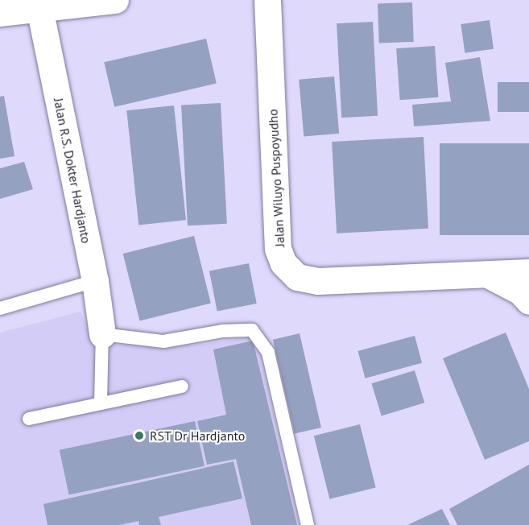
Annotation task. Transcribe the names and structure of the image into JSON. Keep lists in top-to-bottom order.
{
  "streets": {
    "street": ["Jalan R.S. Dokter Hardjanto", "Jalan Wiluyo Puspoyudho"]
  },
  "places": ["RST Dr Hardjanto"]
}
